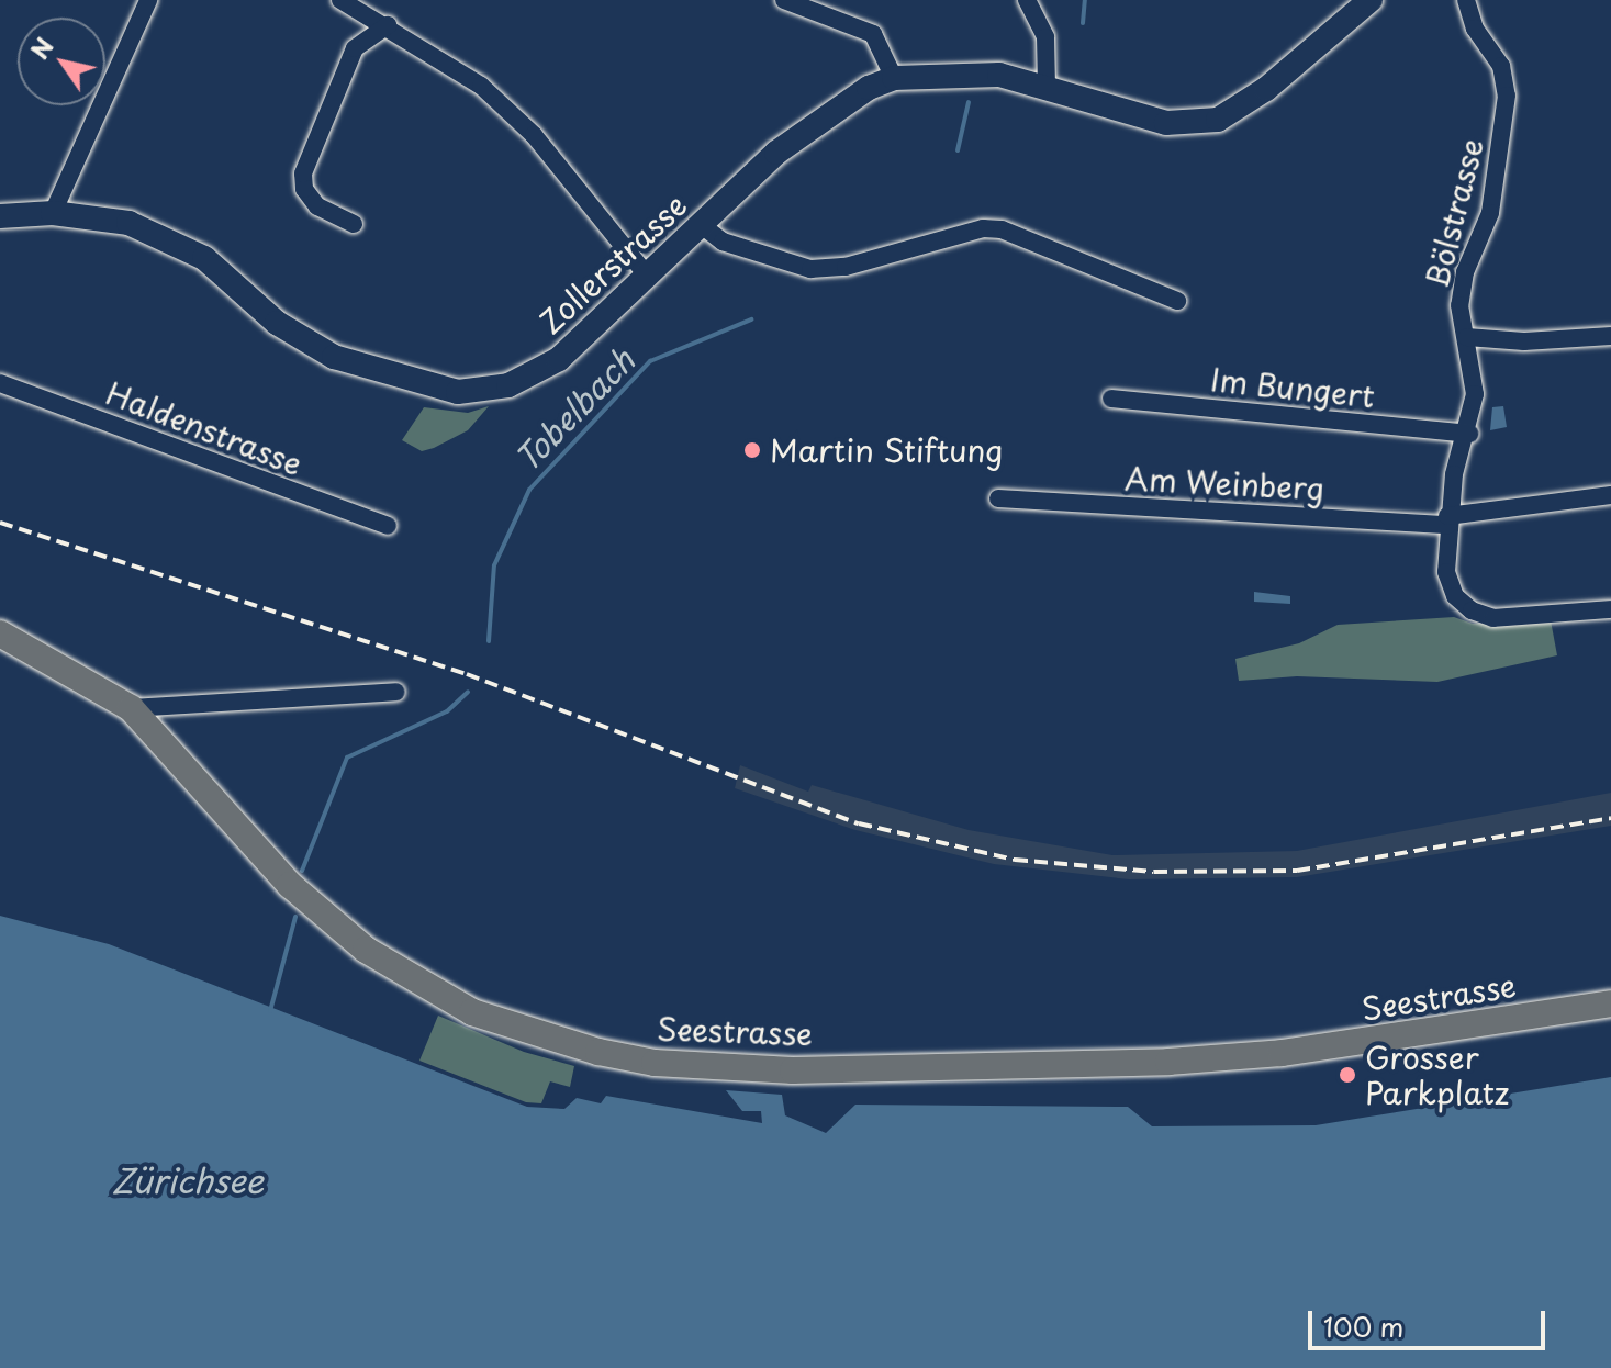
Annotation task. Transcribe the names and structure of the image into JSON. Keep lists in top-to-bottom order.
{
  "streets": {
    "main road": ["Seestrasse"],
    "street": [
      "Bölstrasse",
      "Zollerstrasse",
      "Im Bungert",
      "Haldenstrasse",
      "Am Weinberg"
    ]
  },
  "crossings": [
    ["Bölstrasse", "Im Bungert"],
    ["Bölstrasse", "Am Weinberg"]
  ],
  "water": ["Tobelbach", "Zürichsee"],
  "places": ["Martin Stiftung", "Grosser Parkplatz"],
  "scale_bar": "100 m",
  "north": "top left"
}
